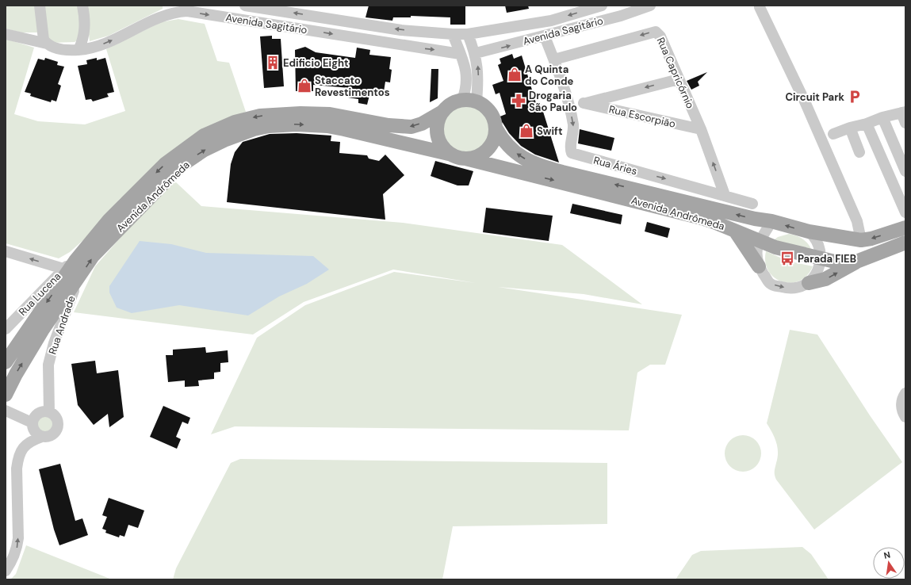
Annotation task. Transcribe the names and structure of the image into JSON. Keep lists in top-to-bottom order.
{
  "streets": {
    "main road": ["Avenida Andrômeda"],
    "street": [
      "Avenida Sagitário",
      "Rua Capricórnio",
      "Rua Escorpião",
      "Rua Áries",
      "Rua Lucena",
      "Rua Andrade"
    ]
  },
  "crossings": [
    ["Avenida Sagitário", "Rua Áries"],
    ["Rua Capricórnio", "Rua Escorpião"],
    ["Rua Capricórnio", "Rua Áries"],
    ["Avenida Andrômeda", "Rua Lucena"],
    ["Avenida Andrômeda", "Rua Andrade"]
  ],
  "one_way": ["Rua Áries"],
  "places": {
    "building": ["Edificio Eight"],
    "shop": ["A Quinta do Conde", "Staccato Revestimentos", "Swift"],
    "parking": ["Circuit Park"],
    "pharmacy": ["Drogaria São Paulo"],
    "bus stop": ["Parada FIEB"]
  },
  "north": "top"
}
